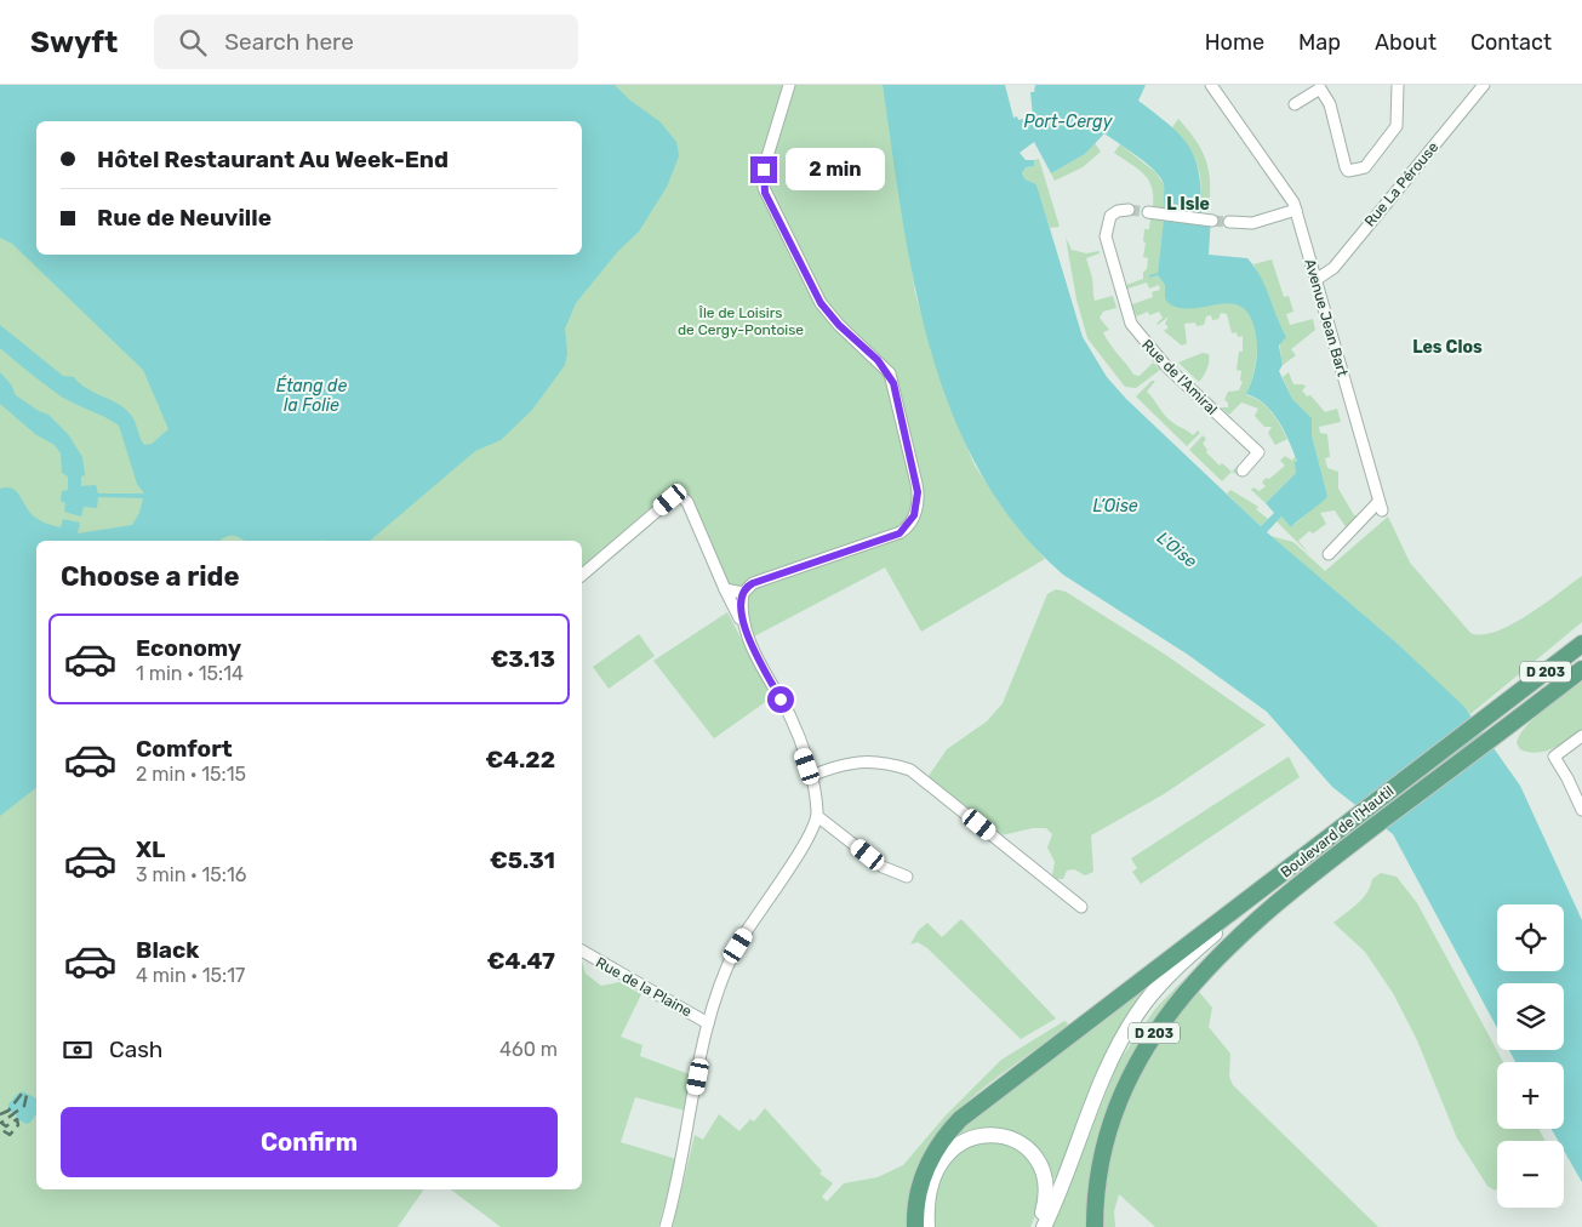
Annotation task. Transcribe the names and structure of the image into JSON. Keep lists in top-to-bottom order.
{
  "streets": {
    "main road": ["D 203", "Boulevard de l'Hautil"],
    "street": [
      "Rue La Pérouse",
      "Avenue Jean Bart",
      "Rue de l'Amiral",
      "Rue de la Plaine"
    ]
  },
  "crossings": [
    ["Rue La Pérouse", "Avenue Jean Bart"],
    ["D 203", "Boulevard de l'Hautil"]
  ],
  "districts": ["L Isle", "Les Clos"],
  "water": [
    "Port-Cergy",
    "Étang de la Folie",
    "L’Oise",
    "L'Oise"
  ],
  "parks": ["Île de Loisirs de Cergy-Pontoise"],
  "page": {
    "header": "Swyft",
    "search": "Search here",
    "nav": [
      "Home",
      "Map",
      "About",
      "Contact"
    ],
    "banner": ["Hôtel Restaurant Au Week-End", "Rue de Neuville"],
    "bubble": "2 min",
    "heading": "Choose a ride",
    "list": [
      {
        "name": "Economy",
        "note": "1 min · 15:14",
        "value": "€3.13"
      },
      {
        "name": "Comfort",
        "note": "2 min · 15:15",
        "value": "€4.22"
      },
      {
        "name": "XL",
        "note": "3 min · 15:16",
        "value": "€5.31"
      },
      {
        "name": "Black",
        "note": "4 min · 15:17",
        "value": "€4.47"
      }
    ],
    "map_buttons": ["+", "−"],
    "pay": ["Cash", "460 m"],
    "buttons": "Confirm"
  }
}
